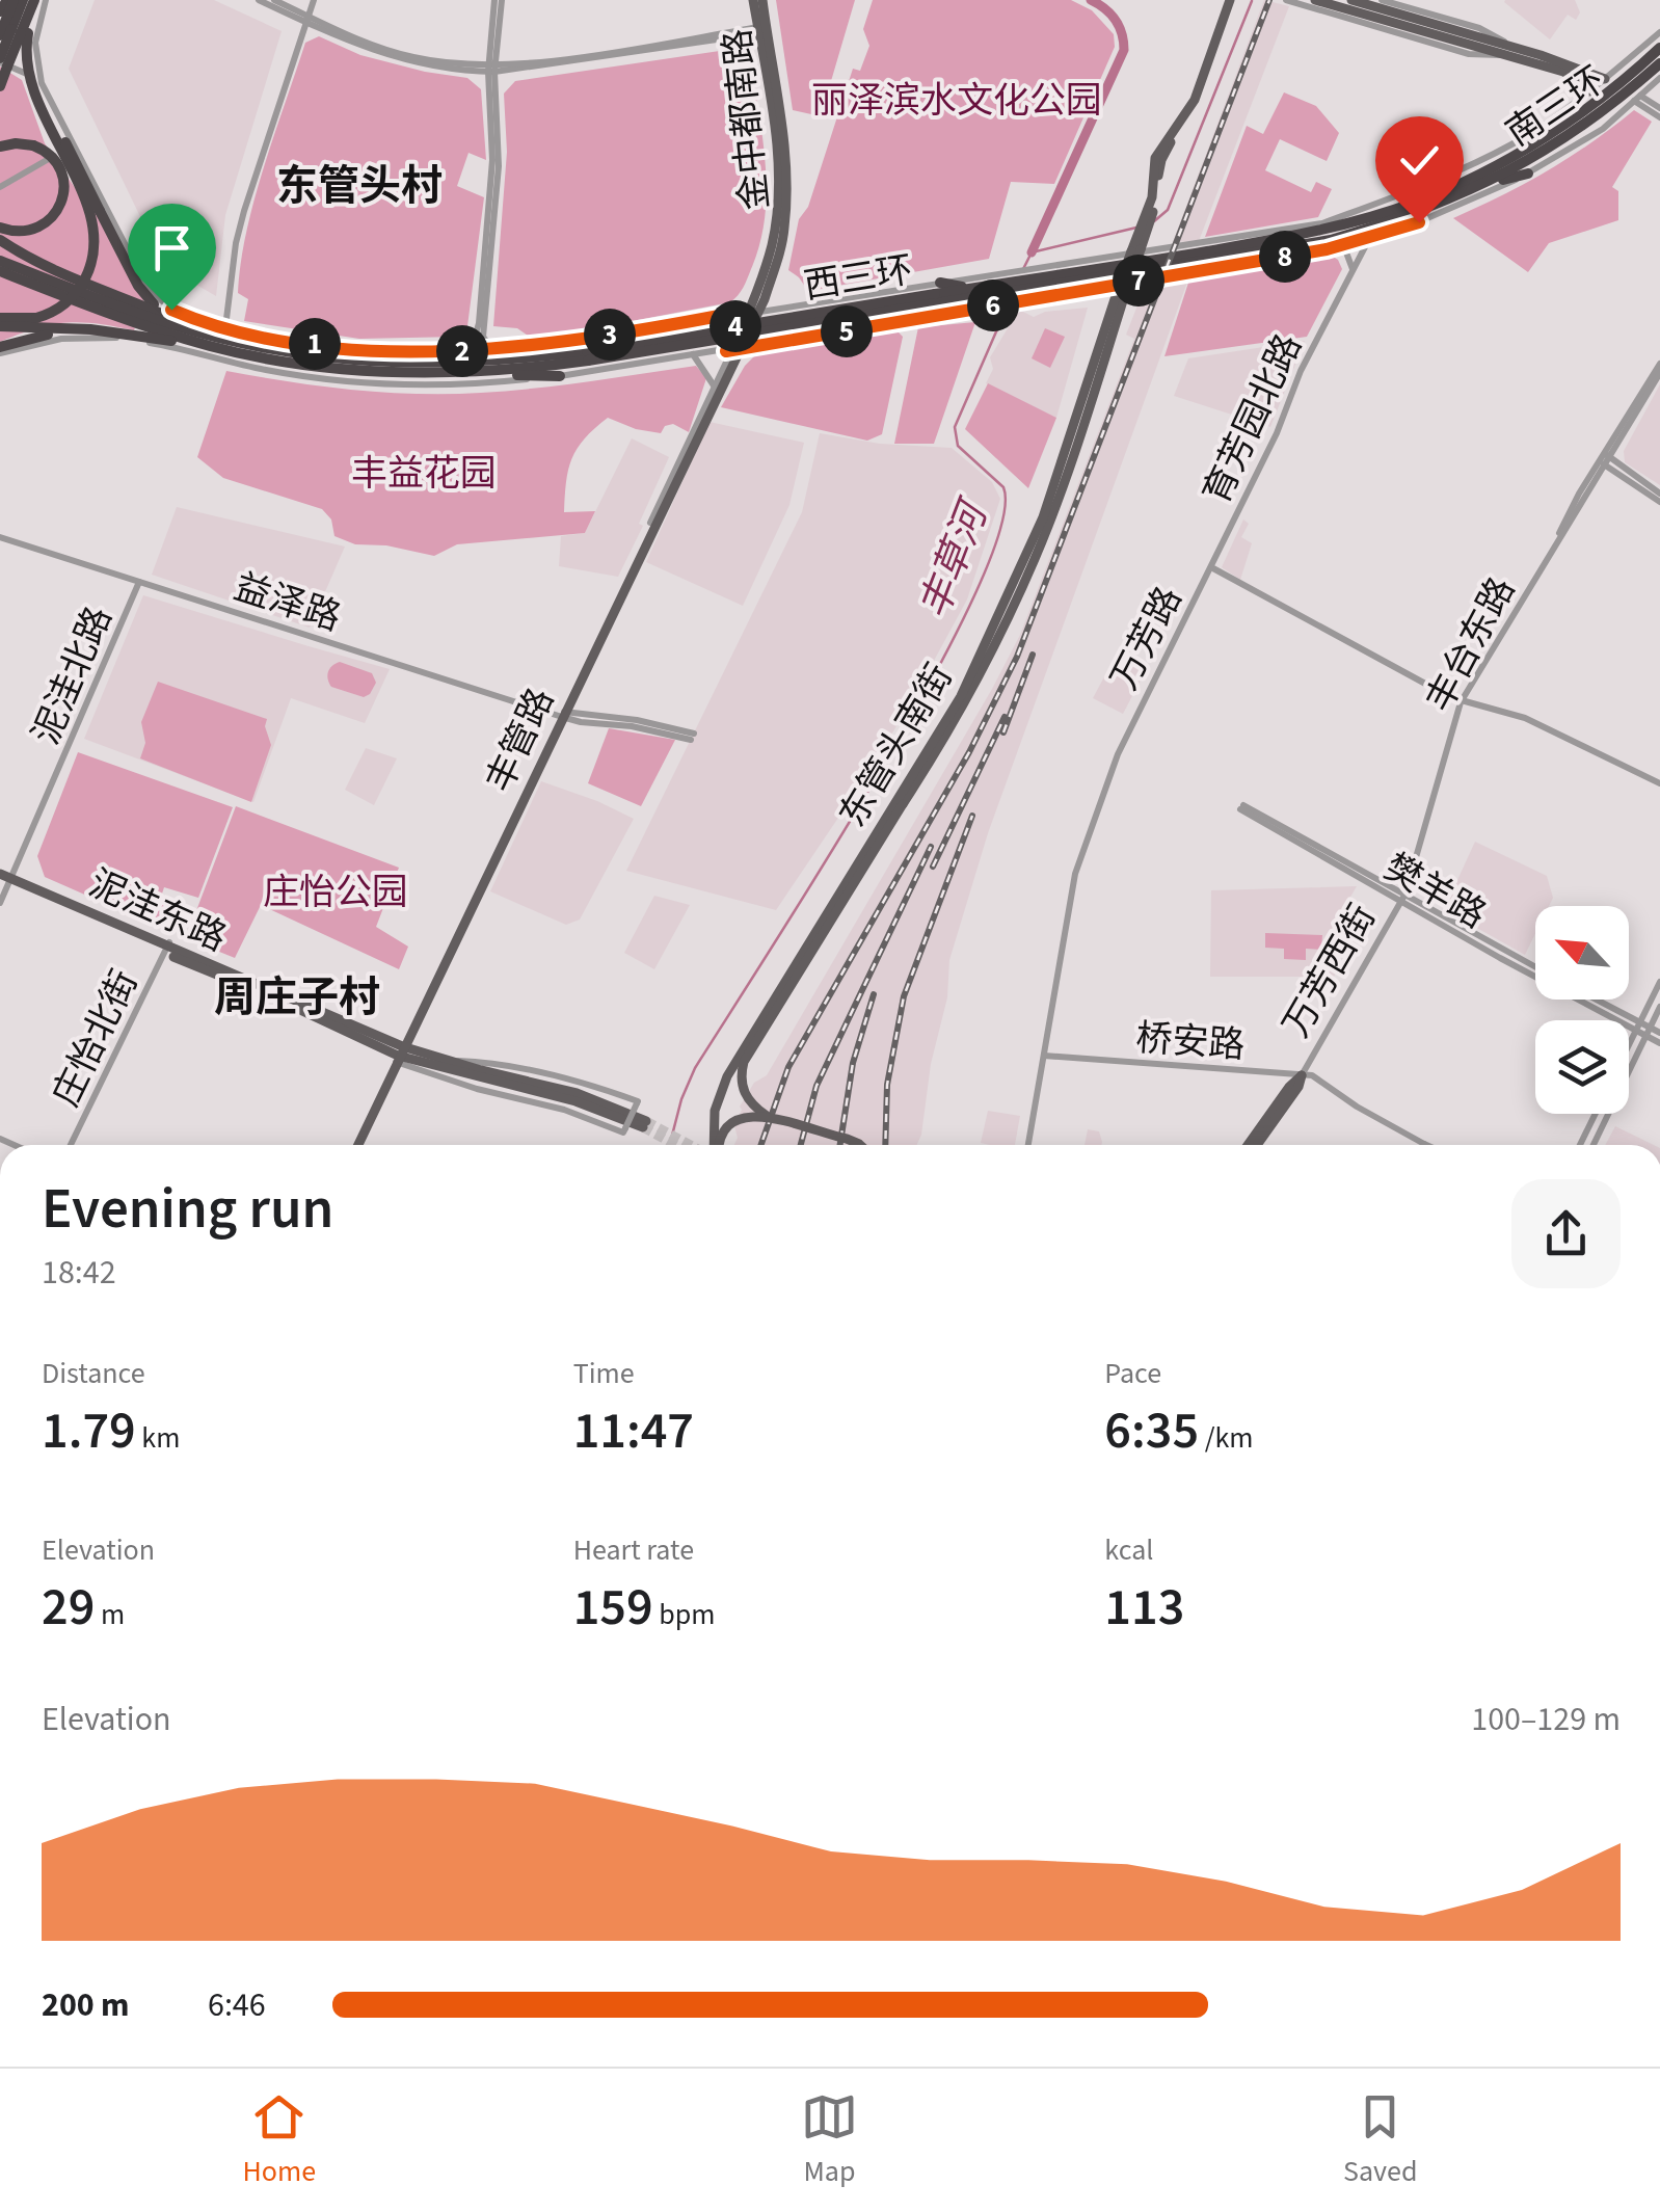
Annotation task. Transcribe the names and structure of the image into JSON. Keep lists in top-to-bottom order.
{
  "streets": {
    "highway": ["南三环", "西三环"],
    "main road": [
      "金中都南路",
      "丰管路",
      "东管头南街",
      "泥洼东路",
      "万芳西街"
    ],
    "street": [
      "育芳园北路",
      "益泽路",
      "万芳路",
      "丰台东路",
      "泥洼北路",
      "樊羊路",
      "庄怡北街",
      "桥安路"
    ]
  },
  "crossings": [
    ["南三环", "西三环"],
    ["金中都南路", "丰管路"],
    ["育芳园北路", "万芳路"],
    ["益泽路", "泥洼北路"],
    ["益泽路", "丰管路"],
    ["万芳路", "丰台东路"],
    ["万芳路", "桥安路"],
    ["丰台东路", "樊羊路"],
    ["丰台东路", "万芳西街"],
    ["泥洼北路", "泥洼东路"],
    ["丰管路", "泥洼东路"],
    ["樊羊路", "万芳西街"],
    ["泥洼东路", "庄怡北街"],
    ["万芳西街", "桥安路"]
  ],
  "districts": ["东管头村", "周庄子村"],
  "water": ["丰草河"],
  "parks": ["丽泽滨水文化公园", "丰益花园", "庄怡公园"],
  "north": "top left",
  "page": {
    "pins": [
      "8",
      "7",
      "6",
      "4",
      "5",
      "3",
      "1",
      "2"
    ],
    "heading": ["Evening run", "18:42"],
    "stats": [
      ["Distance", "1.79 km"],
      ["Time", "11:47"],
      ["Pace", "6:35 /km"],
      ["Elevation", "29 m"],
      ["Heart rate", "159 bpm"],
      ["kcal", "113"]
    ],
    "chart": ["Elevation", "100–129 m"],
    "list": [
      {
        "name": "200 m",
        "note": "6:46"
      }
    ],
    "tabs": ["Home", "Map", "Saved"]
  }
}
